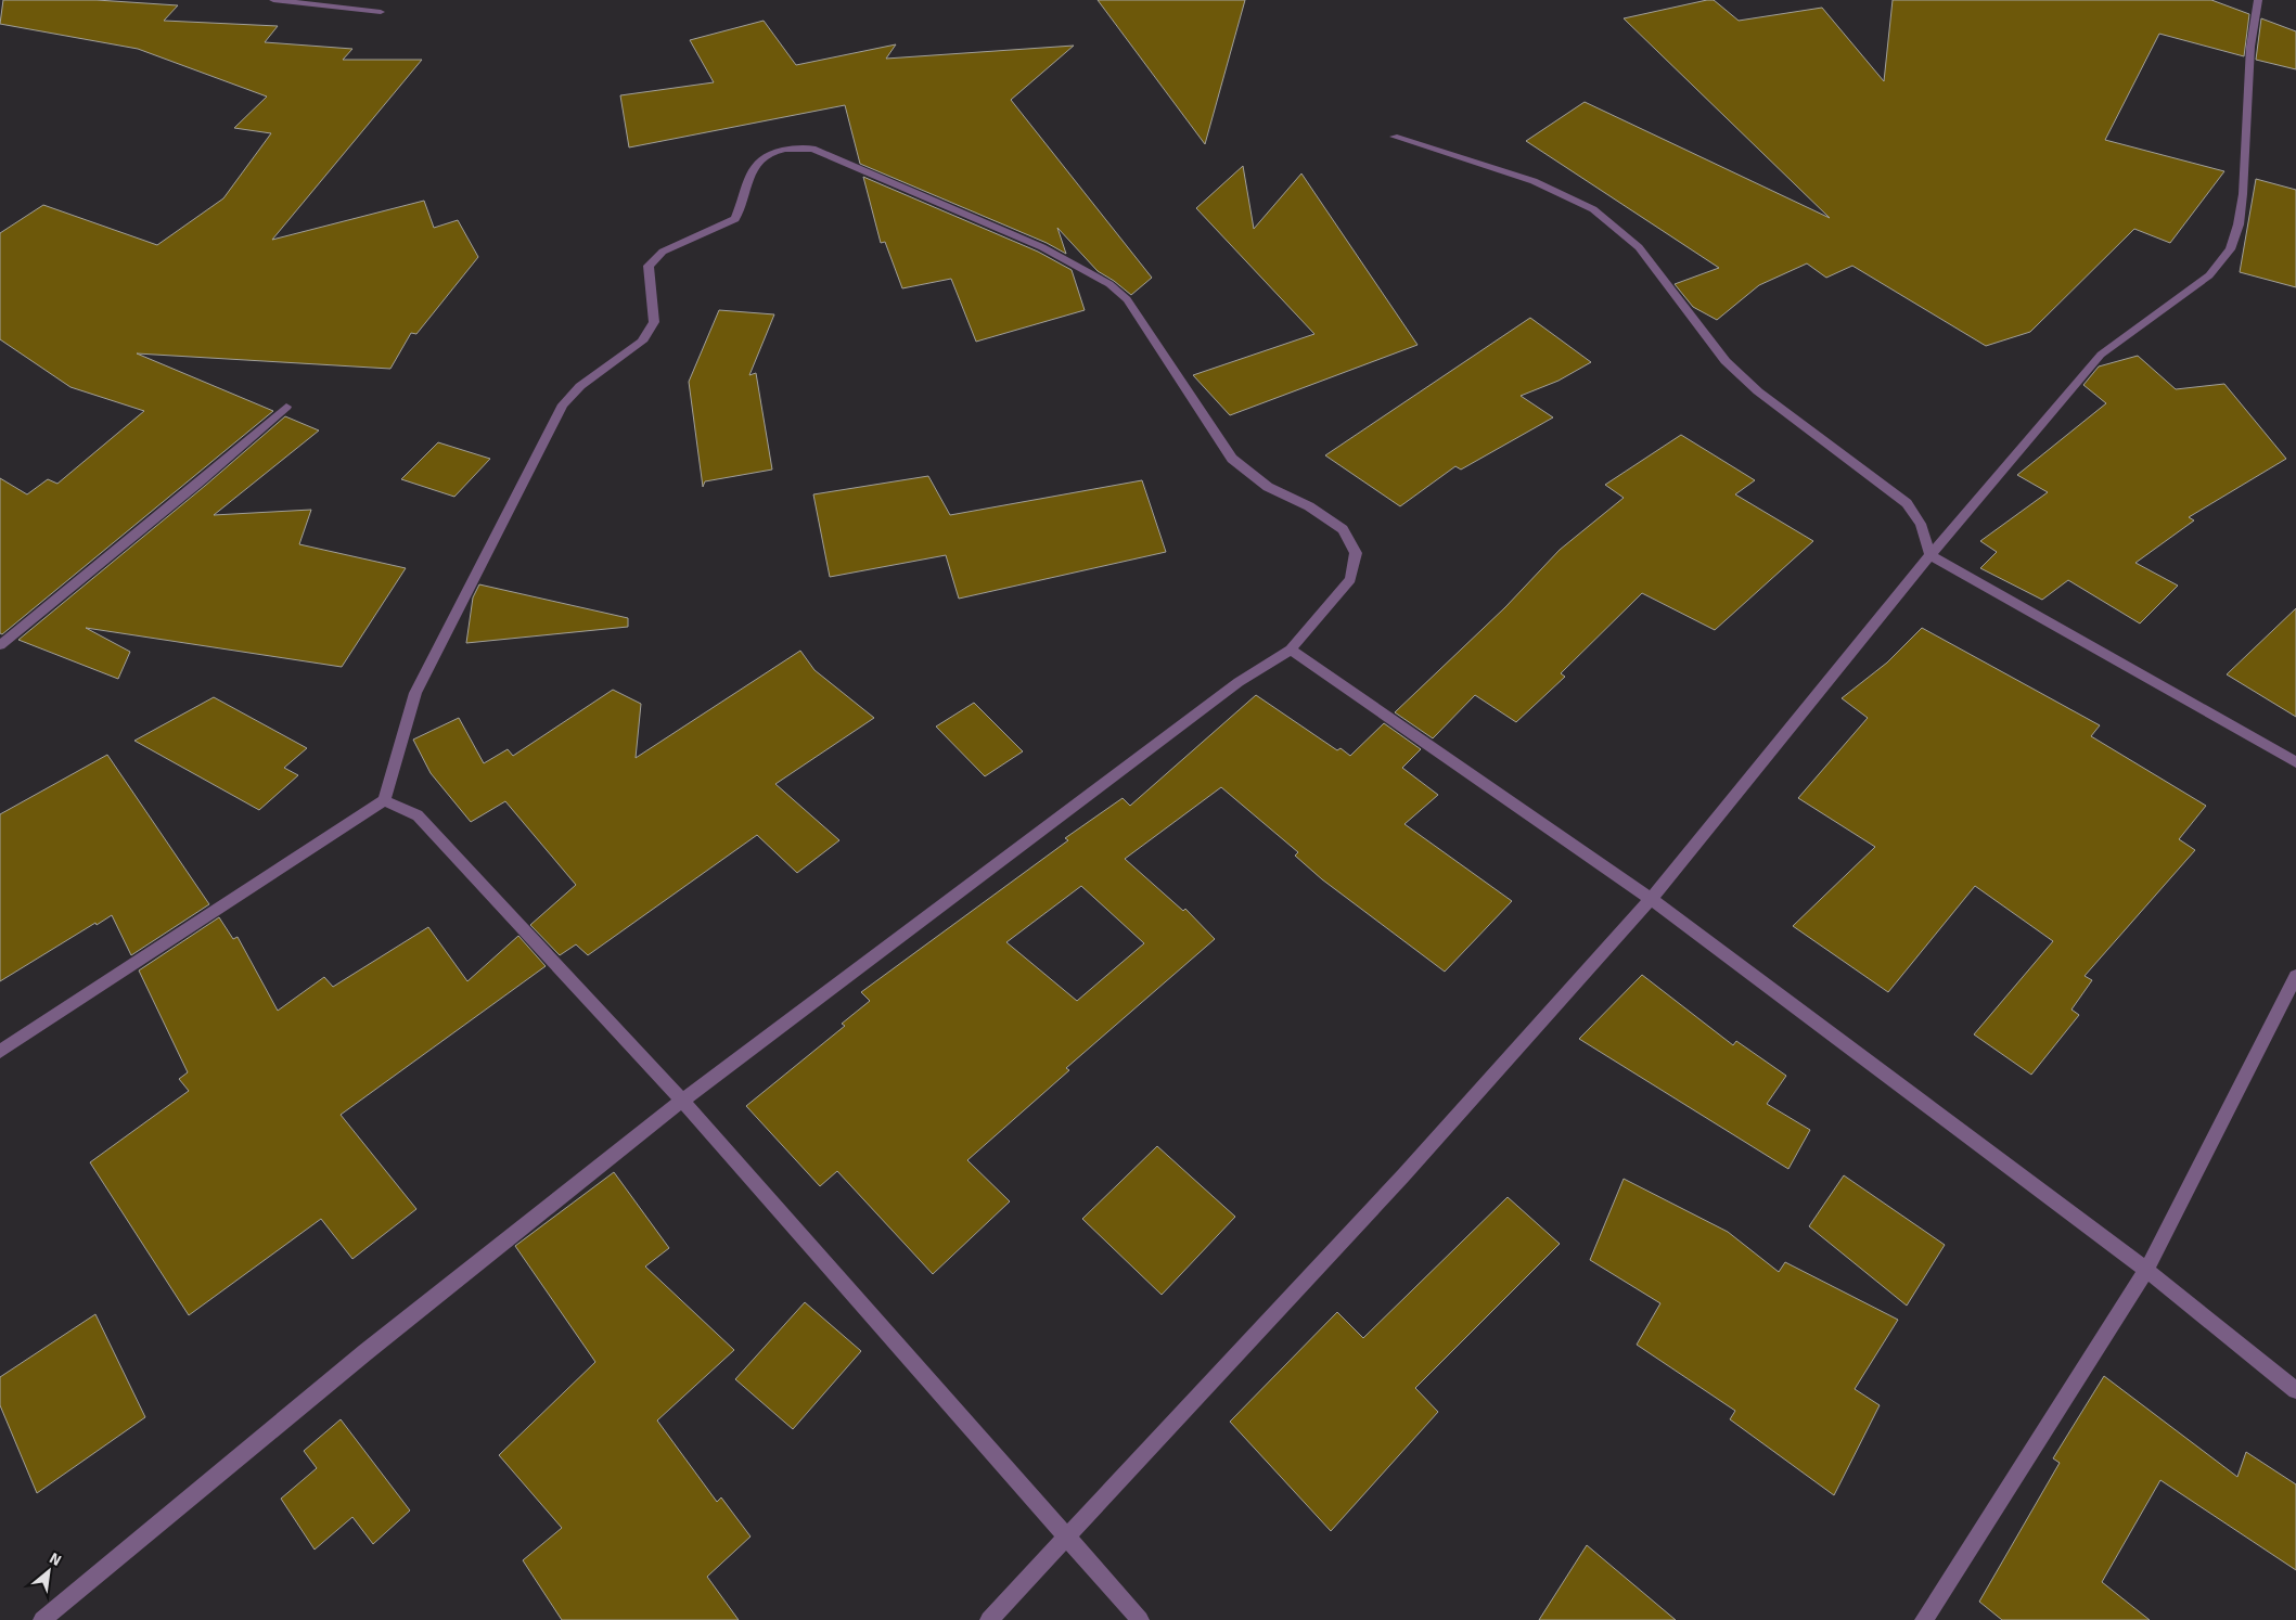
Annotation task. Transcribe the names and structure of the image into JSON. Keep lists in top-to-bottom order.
{
  "north": "top right"
}
